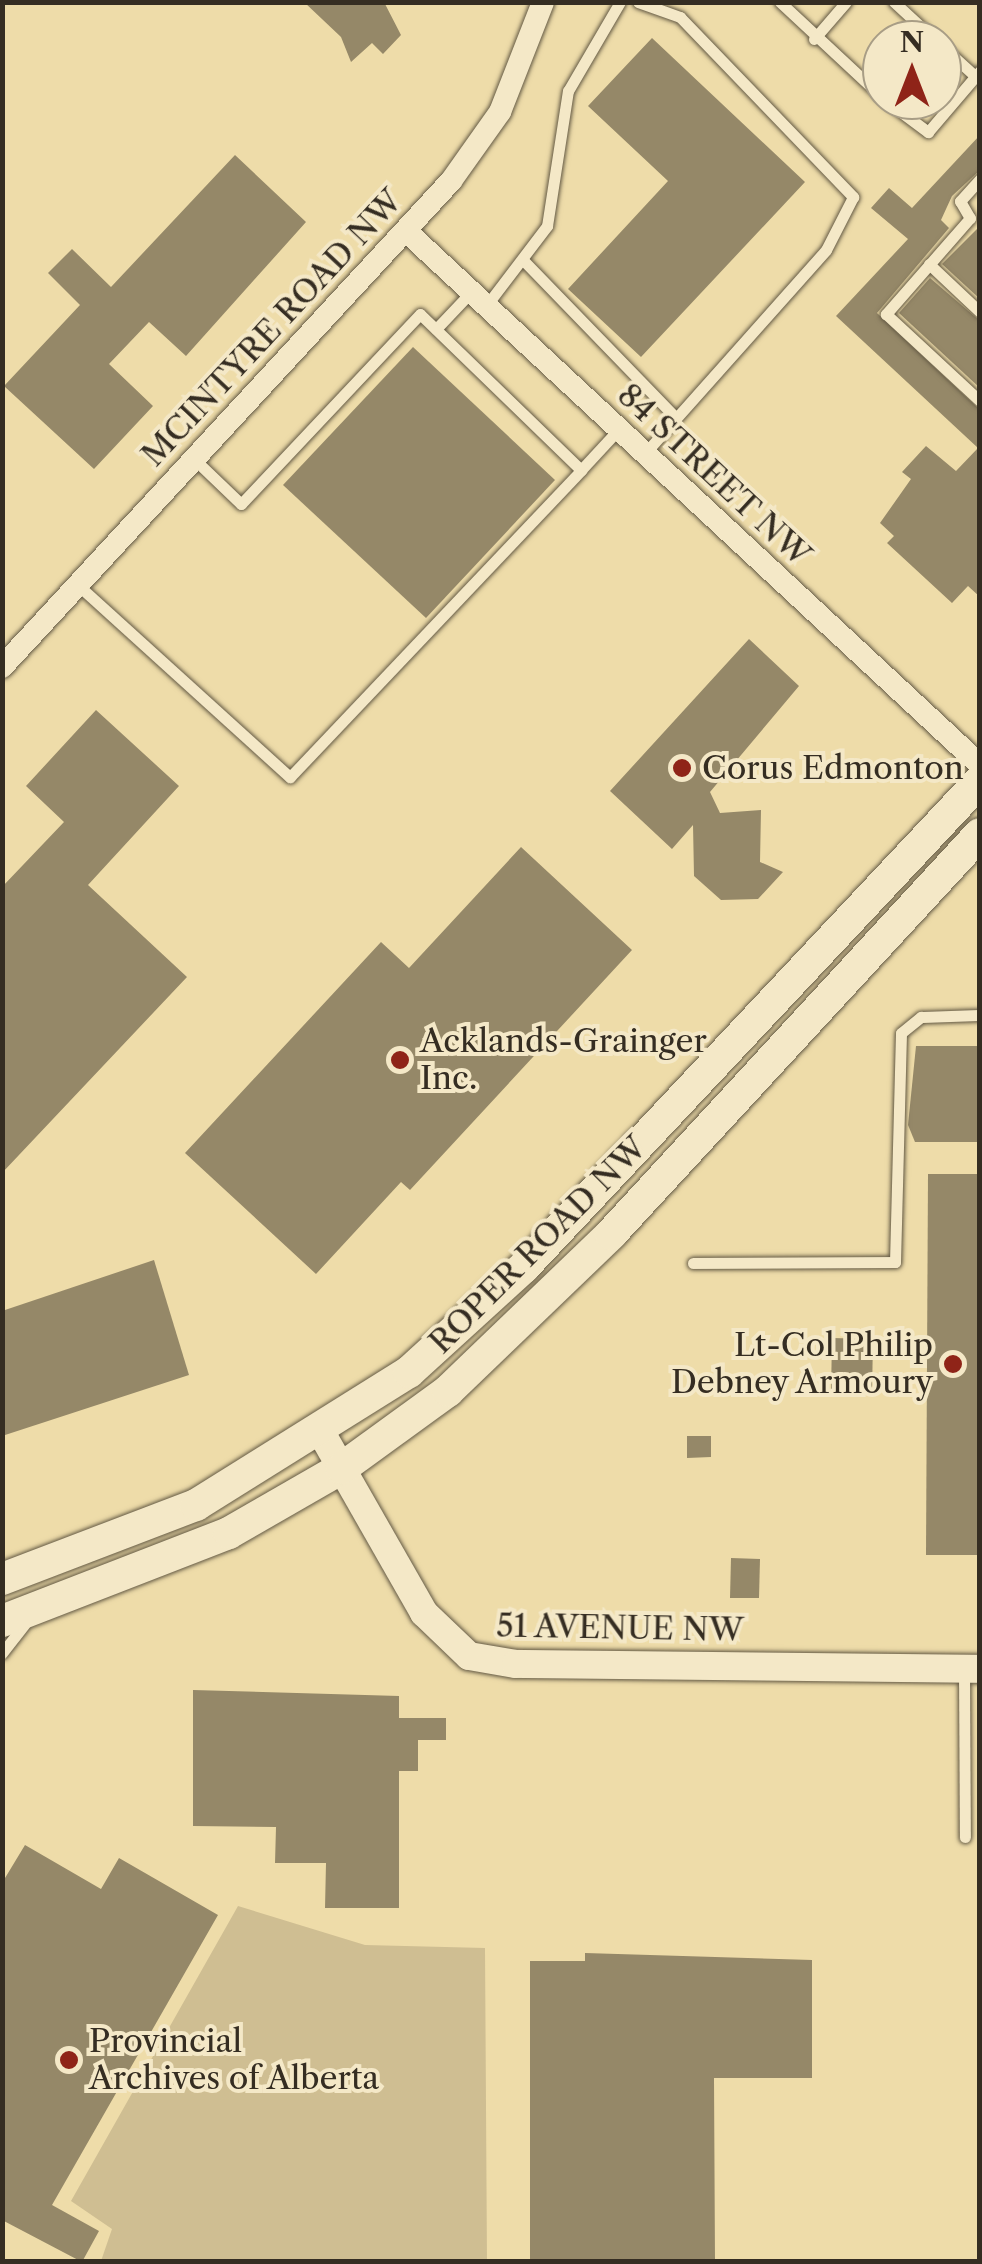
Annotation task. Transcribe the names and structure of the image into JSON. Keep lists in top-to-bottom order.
{
  "streets": {
    "main road": ["ROPER ROAD NW"],
    "street": ["MCINTYRE ROAD NW", "84 STREET NW", "51 AVENUE NW"]
  },
  "crossings": [
    ["MCINTYRE ROAD NW", "84 STREET NW"],
    ["ROPER ROAD NW", "51 AVENUE NW"]
  ],
  "places": [
    "Corus Edmonton",
    "Acklands-Grainger Inc.",
    "Lt-Col Philip Debney Armoury",
    "Provincial Archives of Alberta"
  ],
  "north": "top"
}
